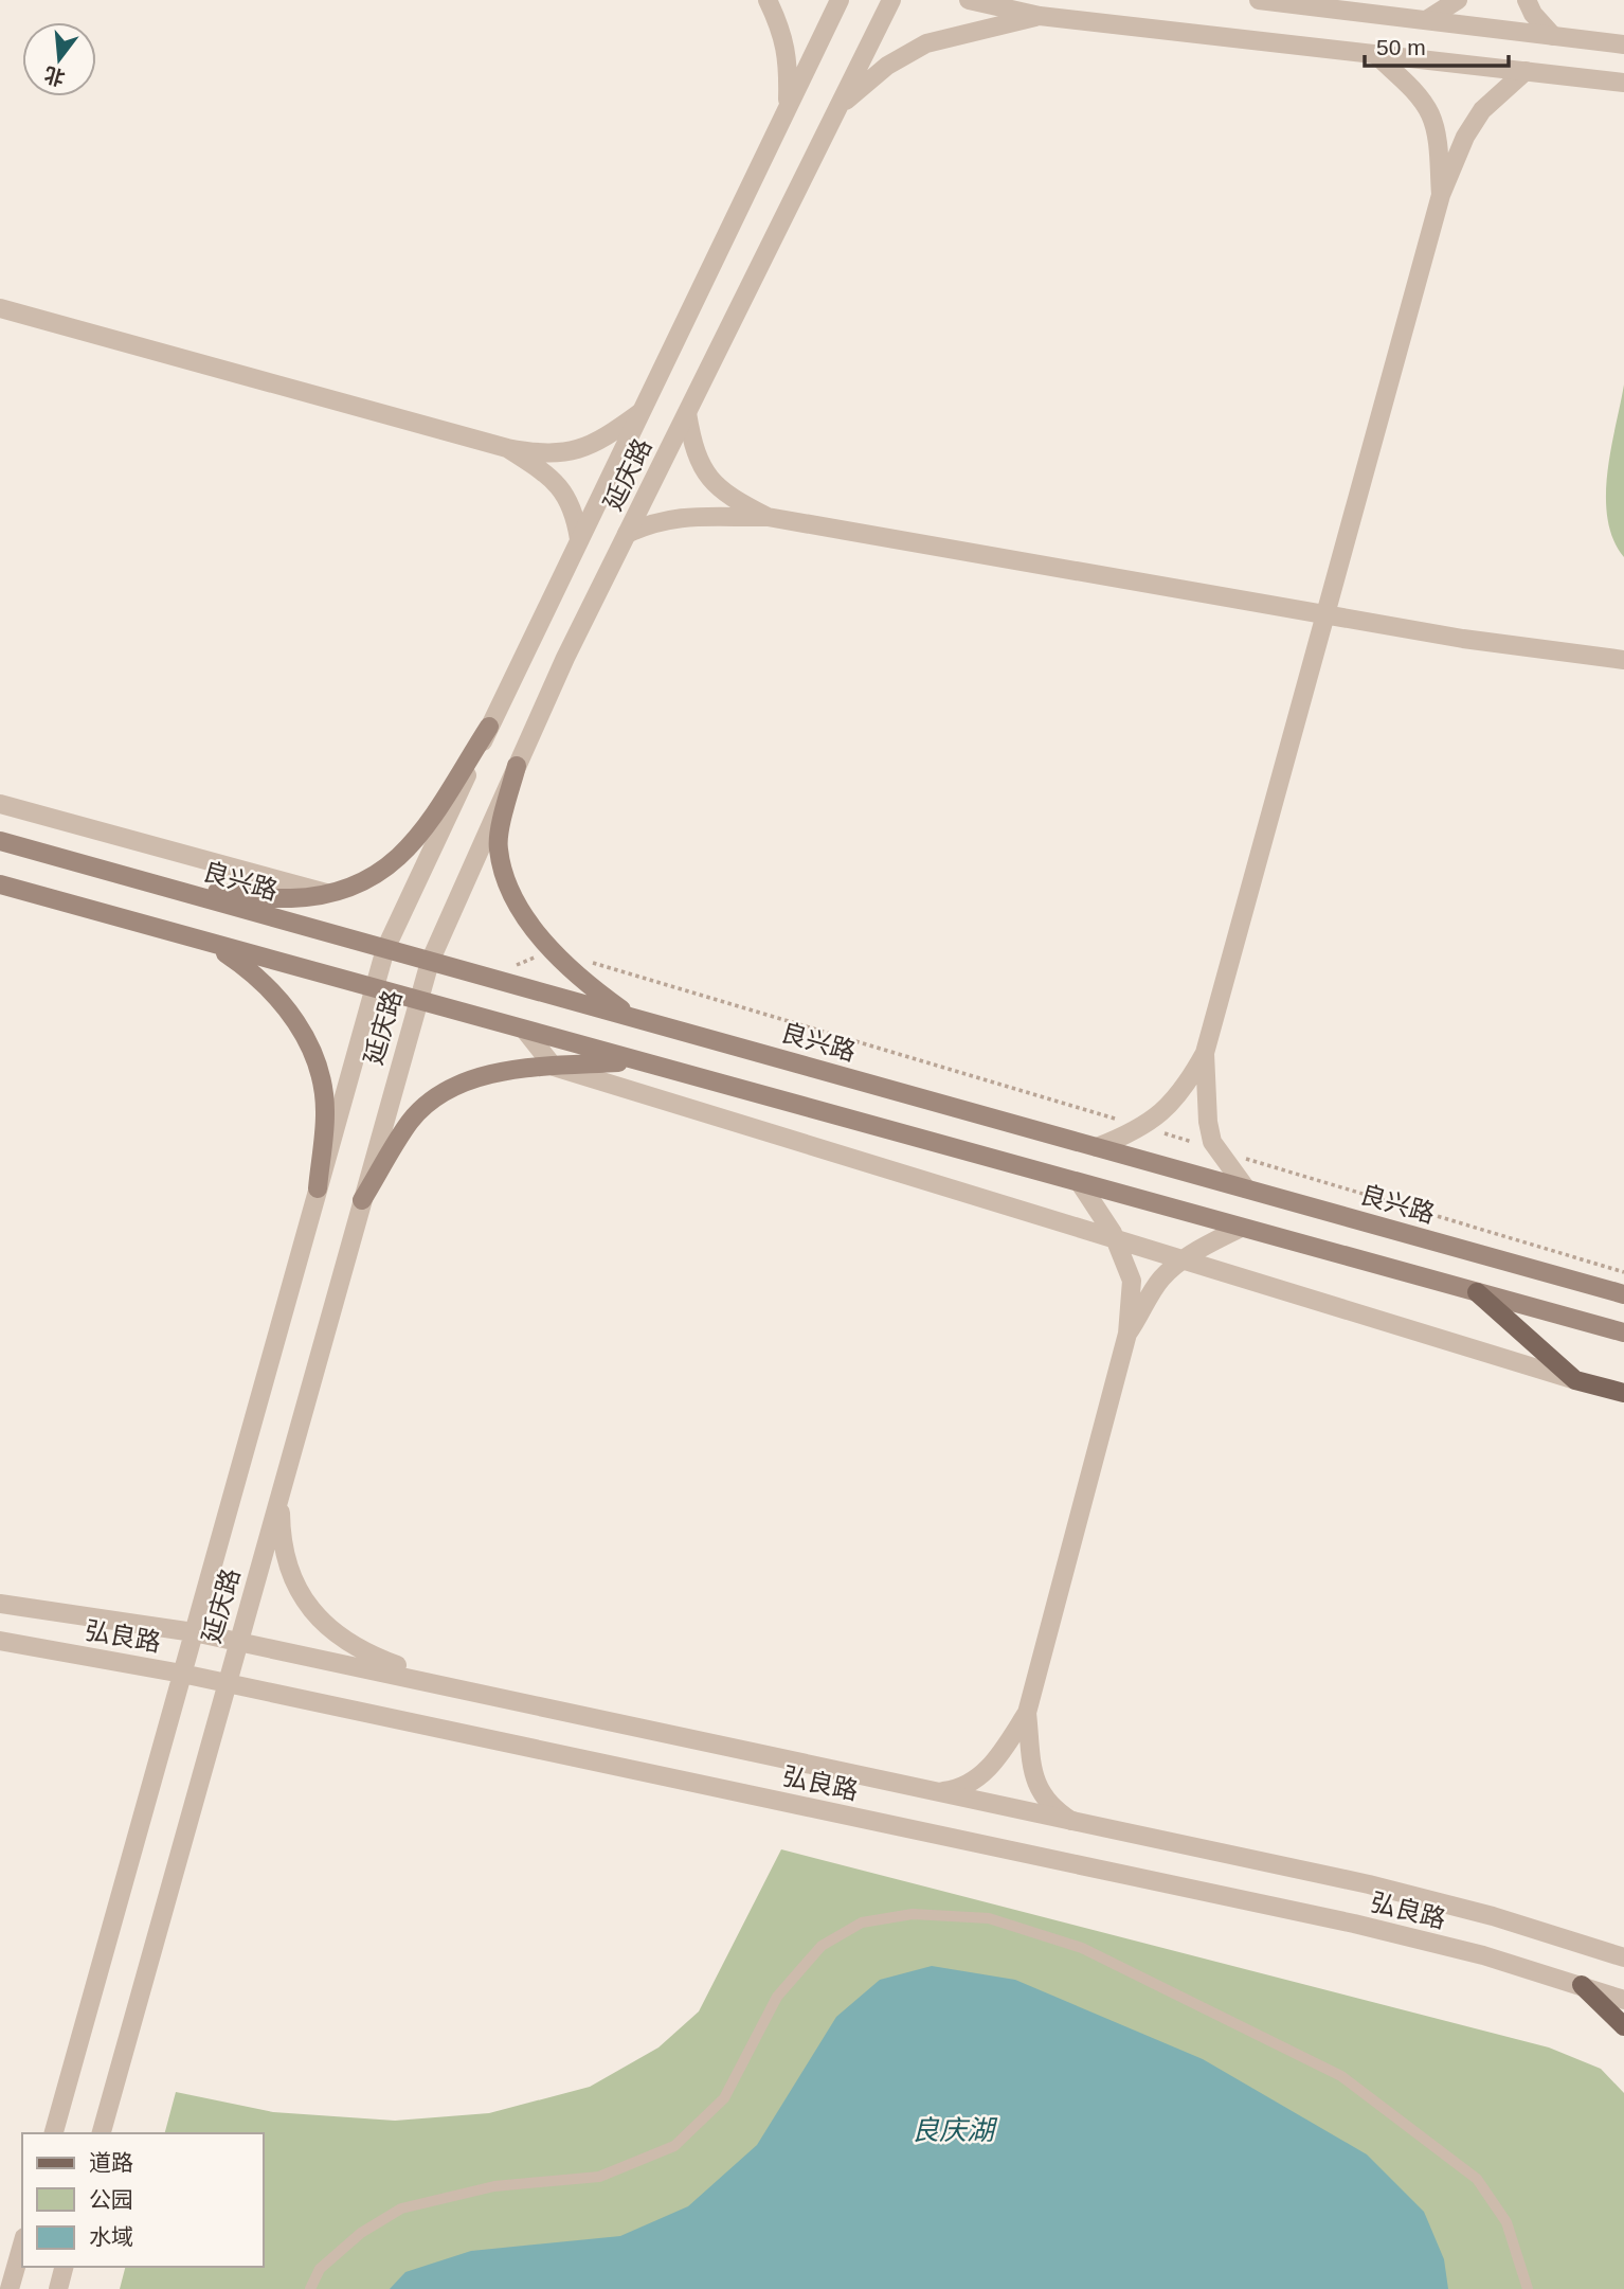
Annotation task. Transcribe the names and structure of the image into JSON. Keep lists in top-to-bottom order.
{
  "streets": {
    "main road": ["良兴路"],
    "street": ["延庆路", "弘良路"]
  },
  "crossings": [
    ["延庆路", "良兴路"],
    ["延庆路", "弘良路"]
  ],
  "water": ["良庆湖"],
  "legend": ["道路", "公园", "水域"],
  "scale_bar": "50 m",
  "north": "bottom"
}
